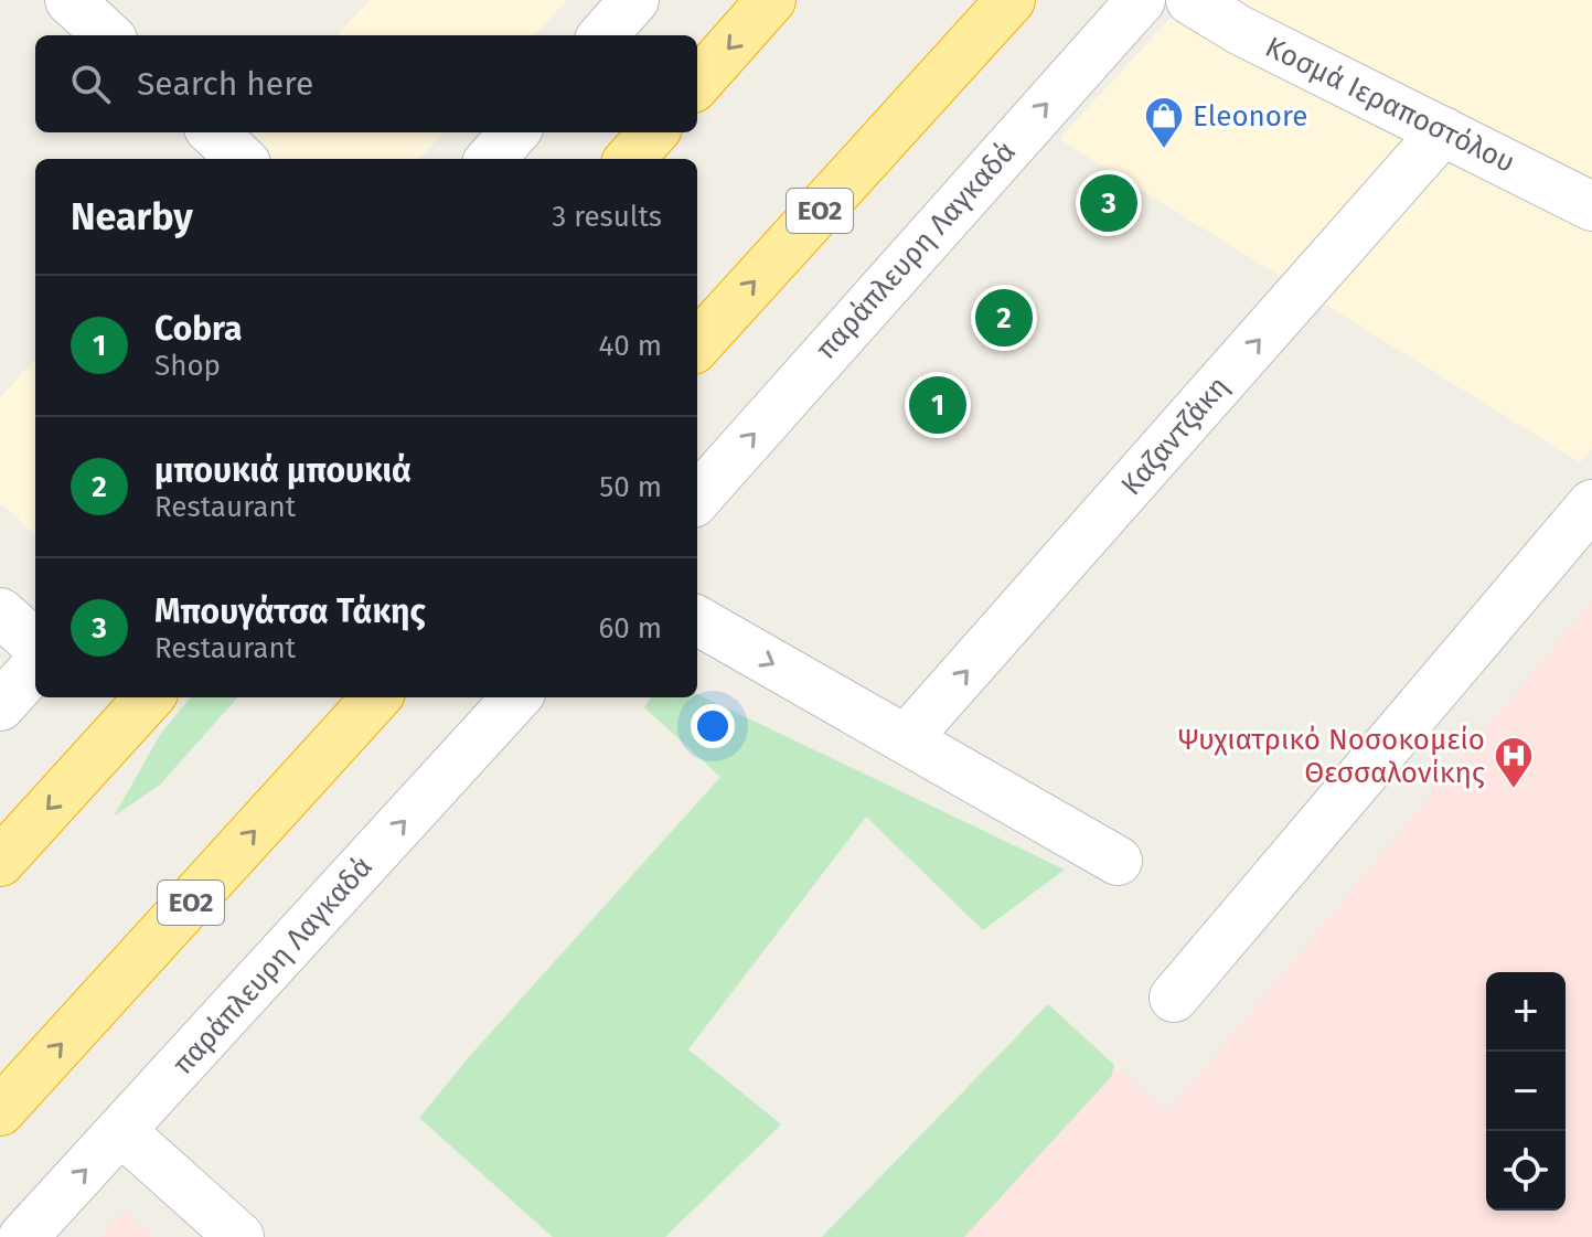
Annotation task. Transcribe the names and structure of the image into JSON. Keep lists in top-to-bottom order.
{
  "streets": {
    "highway": ["ΕΟ2"],
    "street": ["Κοσμά Ιεραποστόλου", "παράπλευρη Λαγκαδά", "Καζαντζάκη"]
  },
  "crossings": [
    ["Κοσμά Ιεραποστόλου", "Καζαντζάκη"]
  ],
  "one_way": ["παράπλευρη Λαγκαδά"],
  "places": {
    "shop": ["Eleonore"],
    "hospital": ["Ψυχιατρικό Νοσοκομείο Θεσσαλονίκης"]
  },
  "page": {
    "search": "Search here",
    "heading": ["Nearby", "3 results"],
    "pins": ["3", "2", "1"],
    "list": [
      {
        "mark": "1",
        "name": "Cobra",
        "note": "Shop",
        "value": "40 m"
      },
      {
        "mark": "2",
        "name": "μπουκιά μπουκιά",
        "note": "Restaurant",
        "value": "50 m"
      },
      {
        "mark": "3",
        "name": "Μπουγάτσα Τάκης",
        "note": "Restaurant",
        "value": "60 m"
      }
    ],
    "map_buttons": ["+", "−"]
  }
}
